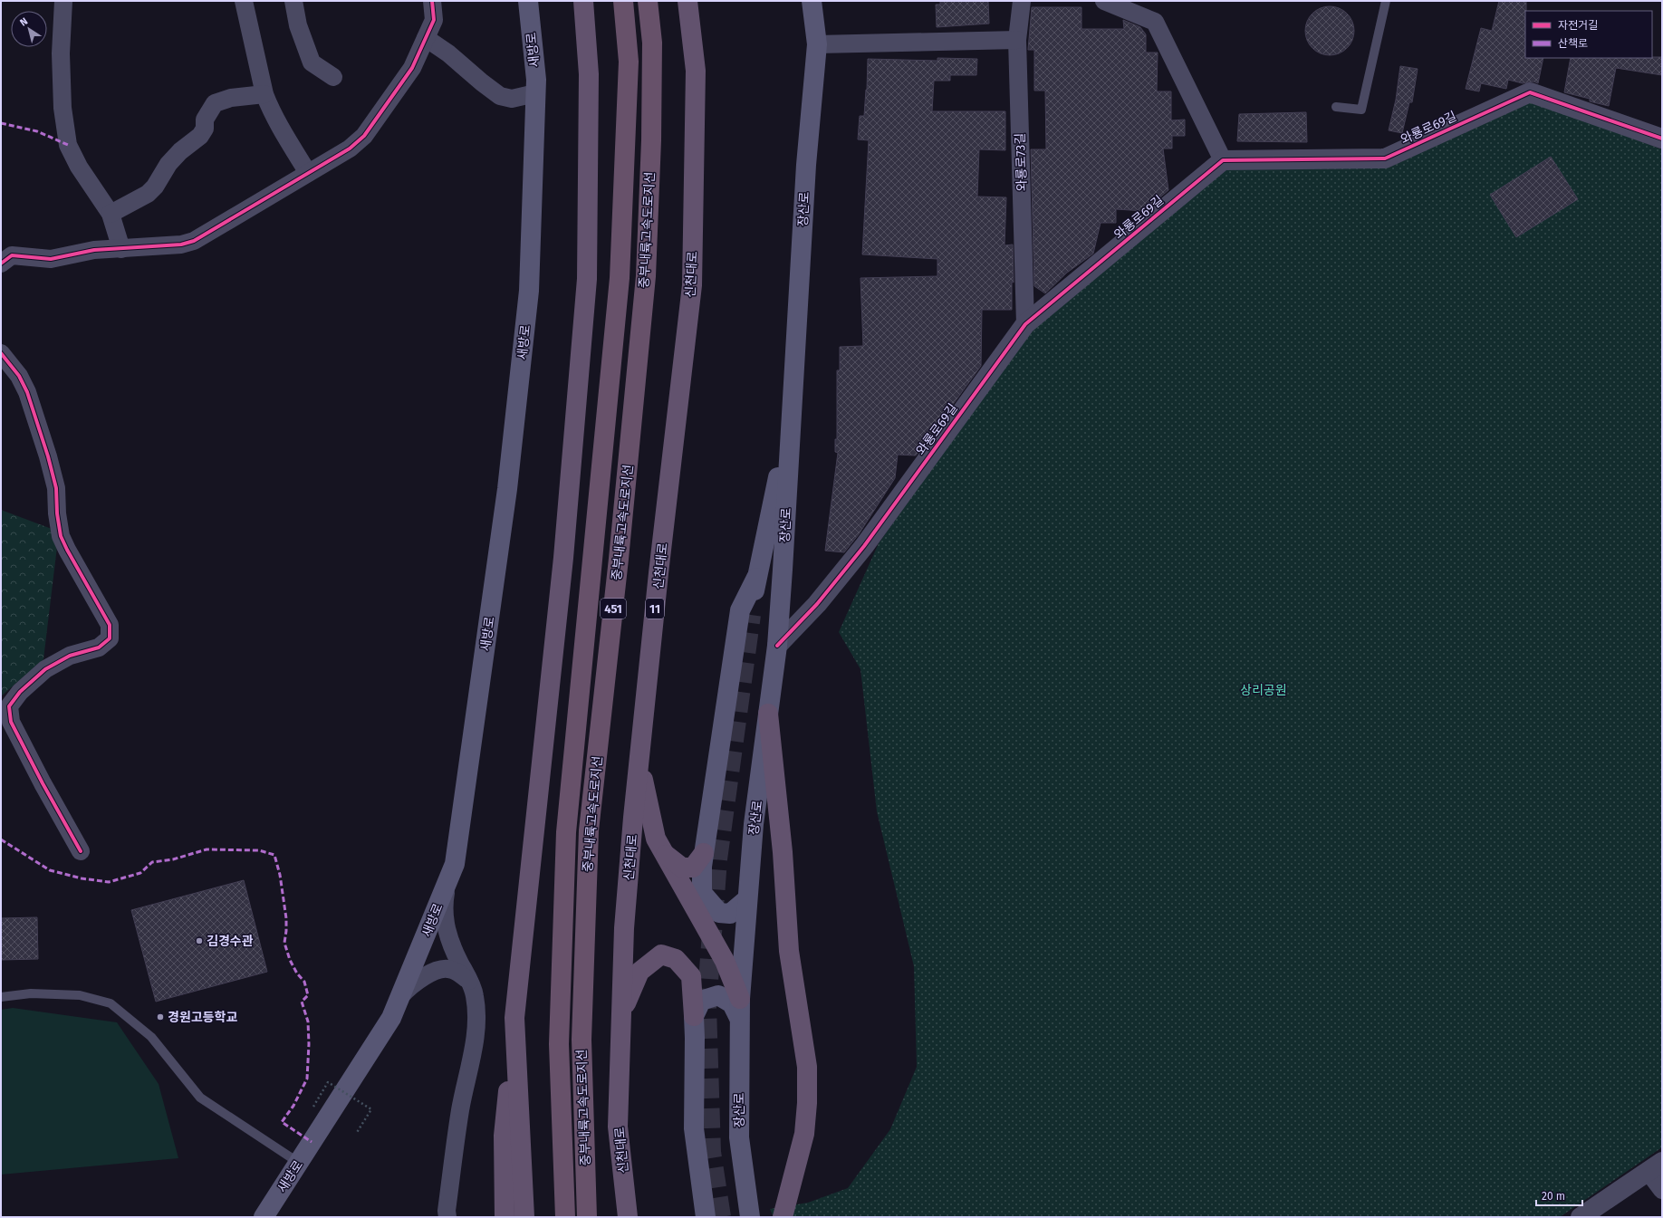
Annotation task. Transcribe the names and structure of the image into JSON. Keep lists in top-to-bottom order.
{
  "streets": {
    "highway": [
      "중부내륙고속도로지선",
      "신천대로",
      "451",
      "11"
    ],
    "main road": ["새방로", "장산로"],
    "street": ["와룡로69길", "와룡로73길"]
  },
  "crossings": [
    ["와룡로69길", "와룡로73길"],
    ["와룡로69길", "장산로"]
  ],
  "parks": ["상리공원"],
  "places": ["김경수관", "경원고등학교"],
  "legend": ["자전거길", "산책로"],
  "scale_bar": "20 m",
  "north": "top left"
}
